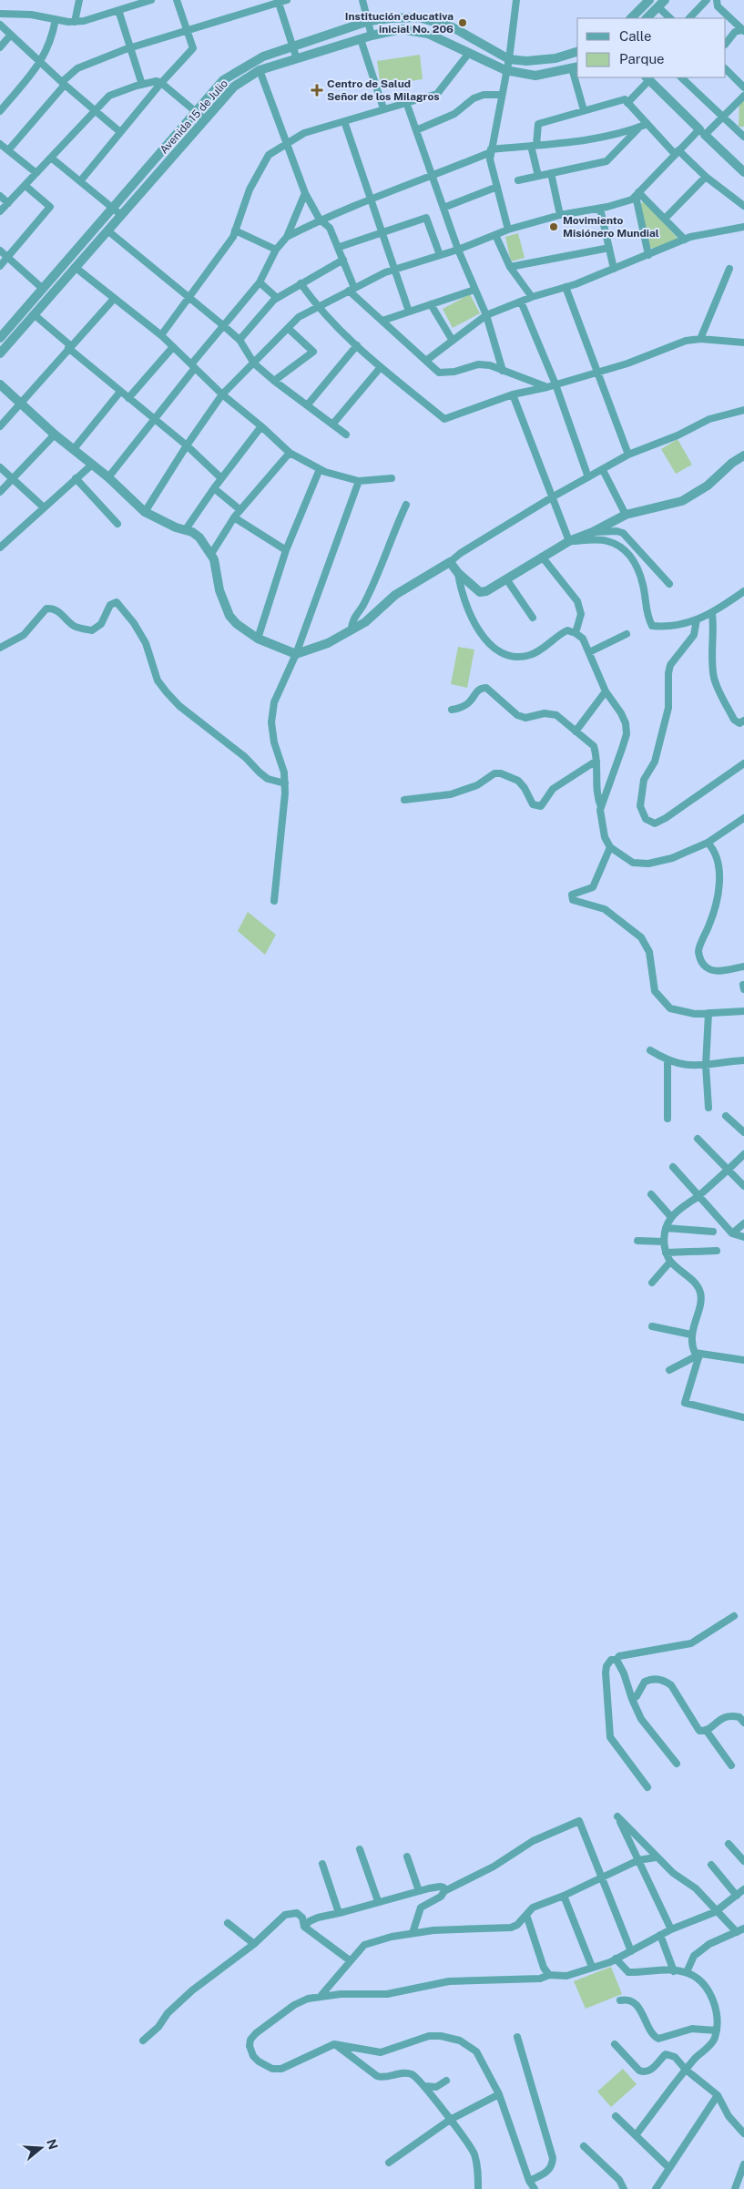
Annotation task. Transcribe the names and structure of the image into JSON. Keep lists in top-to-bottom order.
{
  "streets": {
    "street": ["Avenida 15 de Julio"]
  },
  "places": {
    "other": ["Institución educativa inicial No. 206", "Movimiento Misiónero Mundial"],
    "health": ["Centro de Salud Señor de los Milagros"]
  },
  "legend": ["Calle", "Parque"],
  "north": "right"
}
